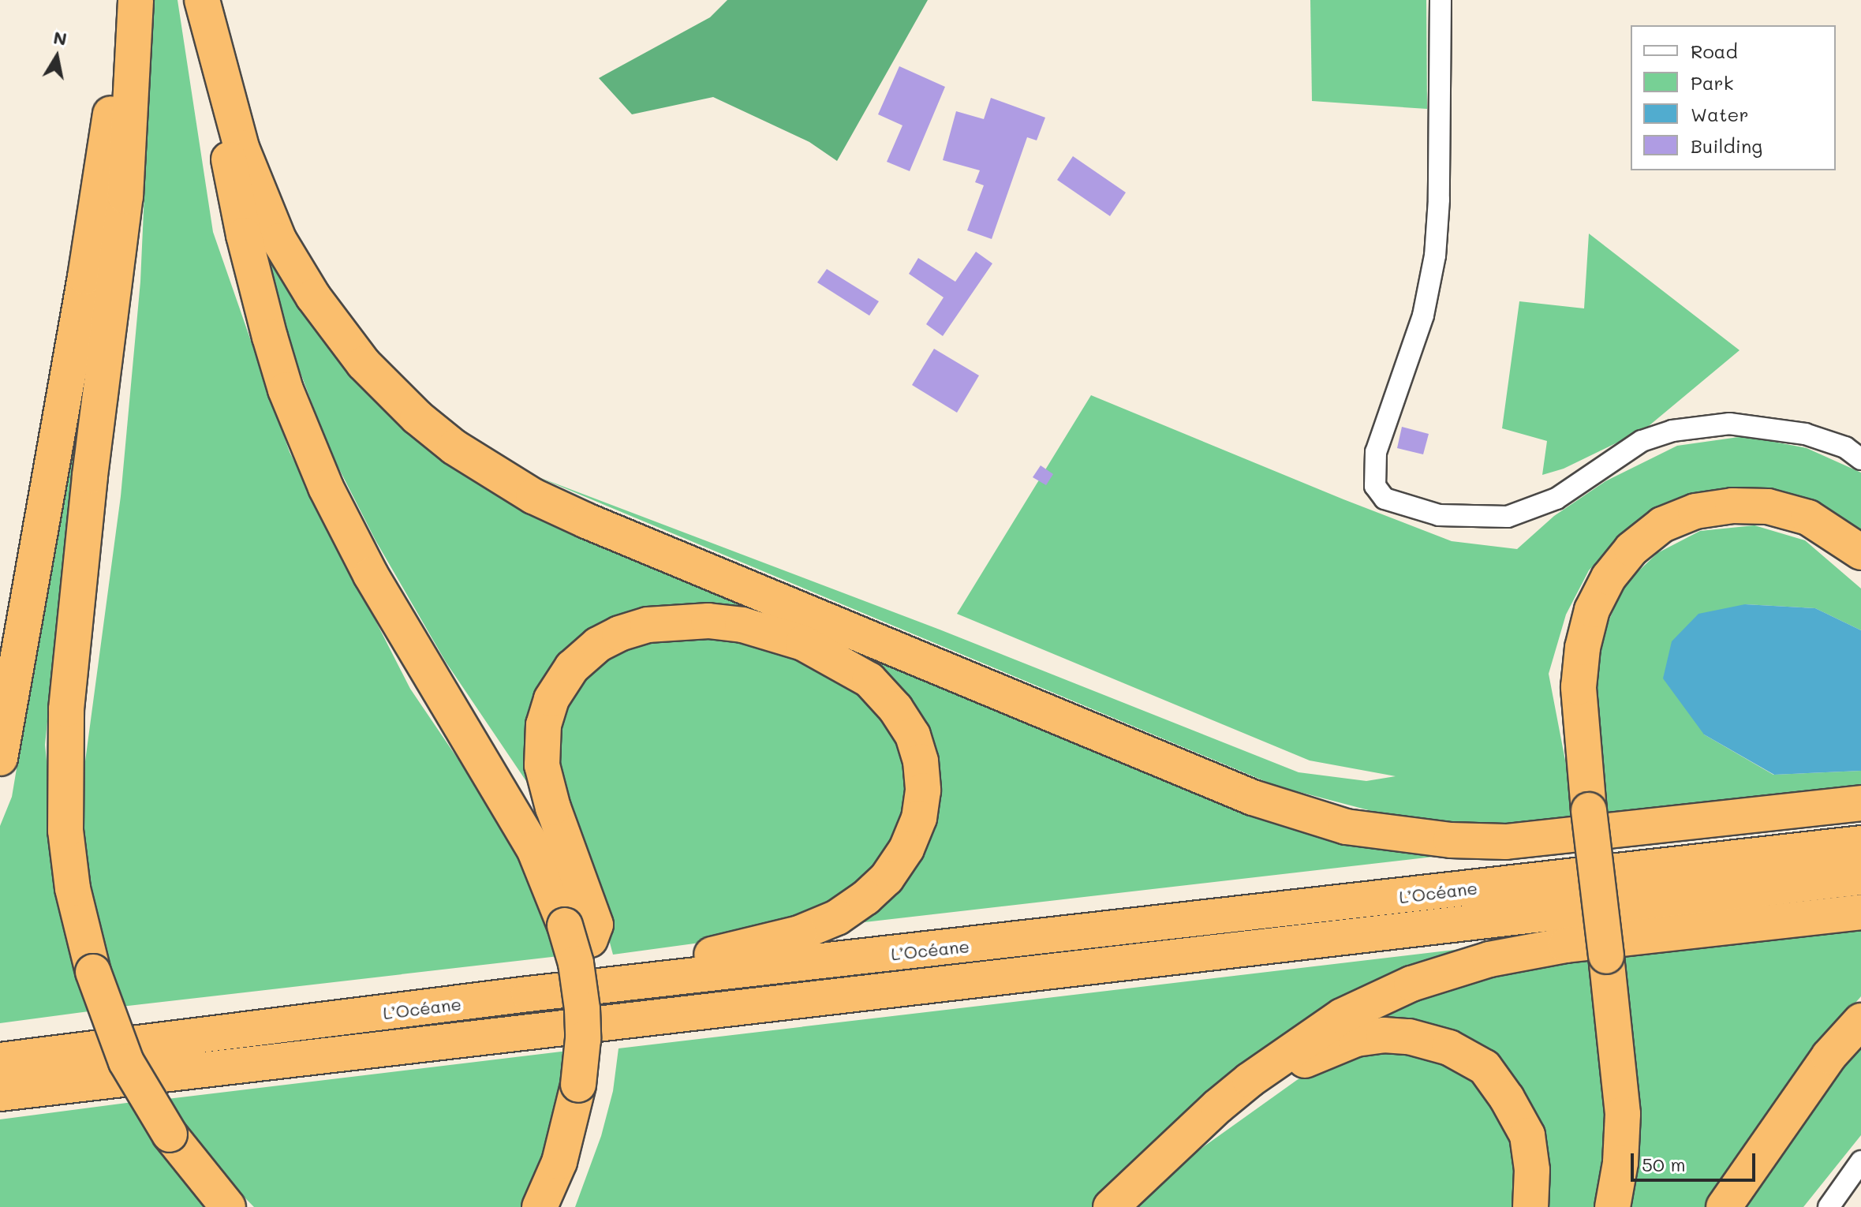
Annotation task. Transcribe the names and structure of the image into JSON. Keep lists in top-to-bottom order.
{
  "streets": {
    "highway": ["L’Océane"]
  },
  "legend": [
    "Road",
    "Park",
    "Water",
    "Building"
  ],
  "scale_bar": "50 m",
  "north": "top"
}
